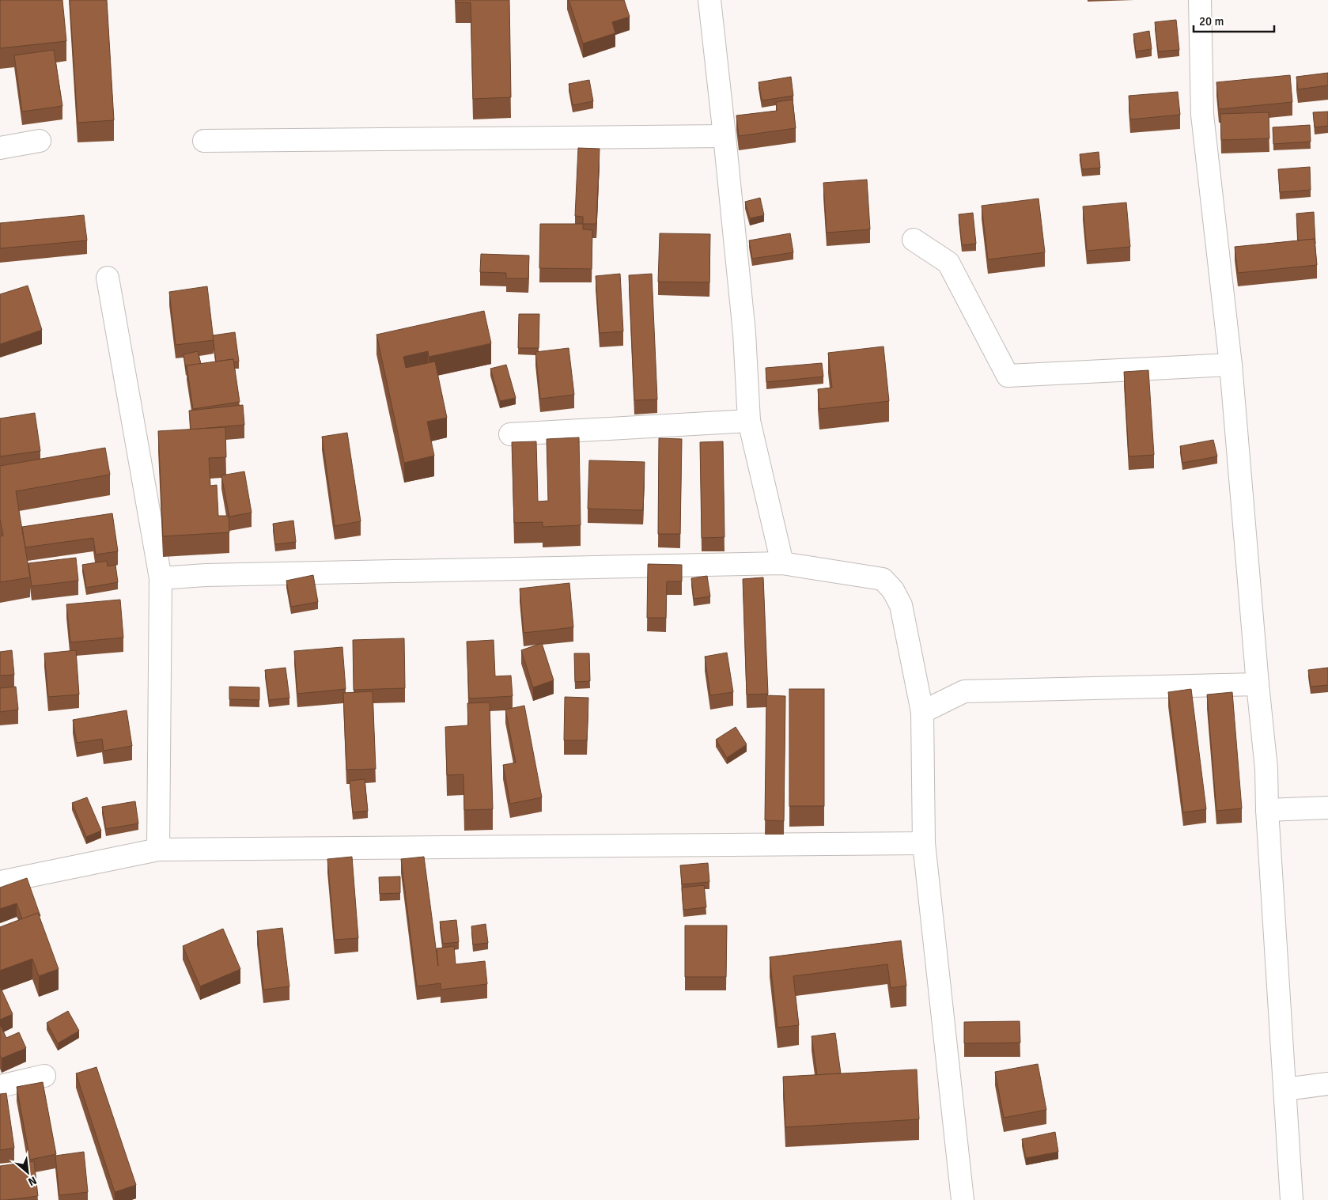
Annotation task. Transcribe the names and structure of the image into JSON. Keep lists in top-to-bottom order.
{
  "scale_bar": "20 m",
  "north": "bottom right"
}
